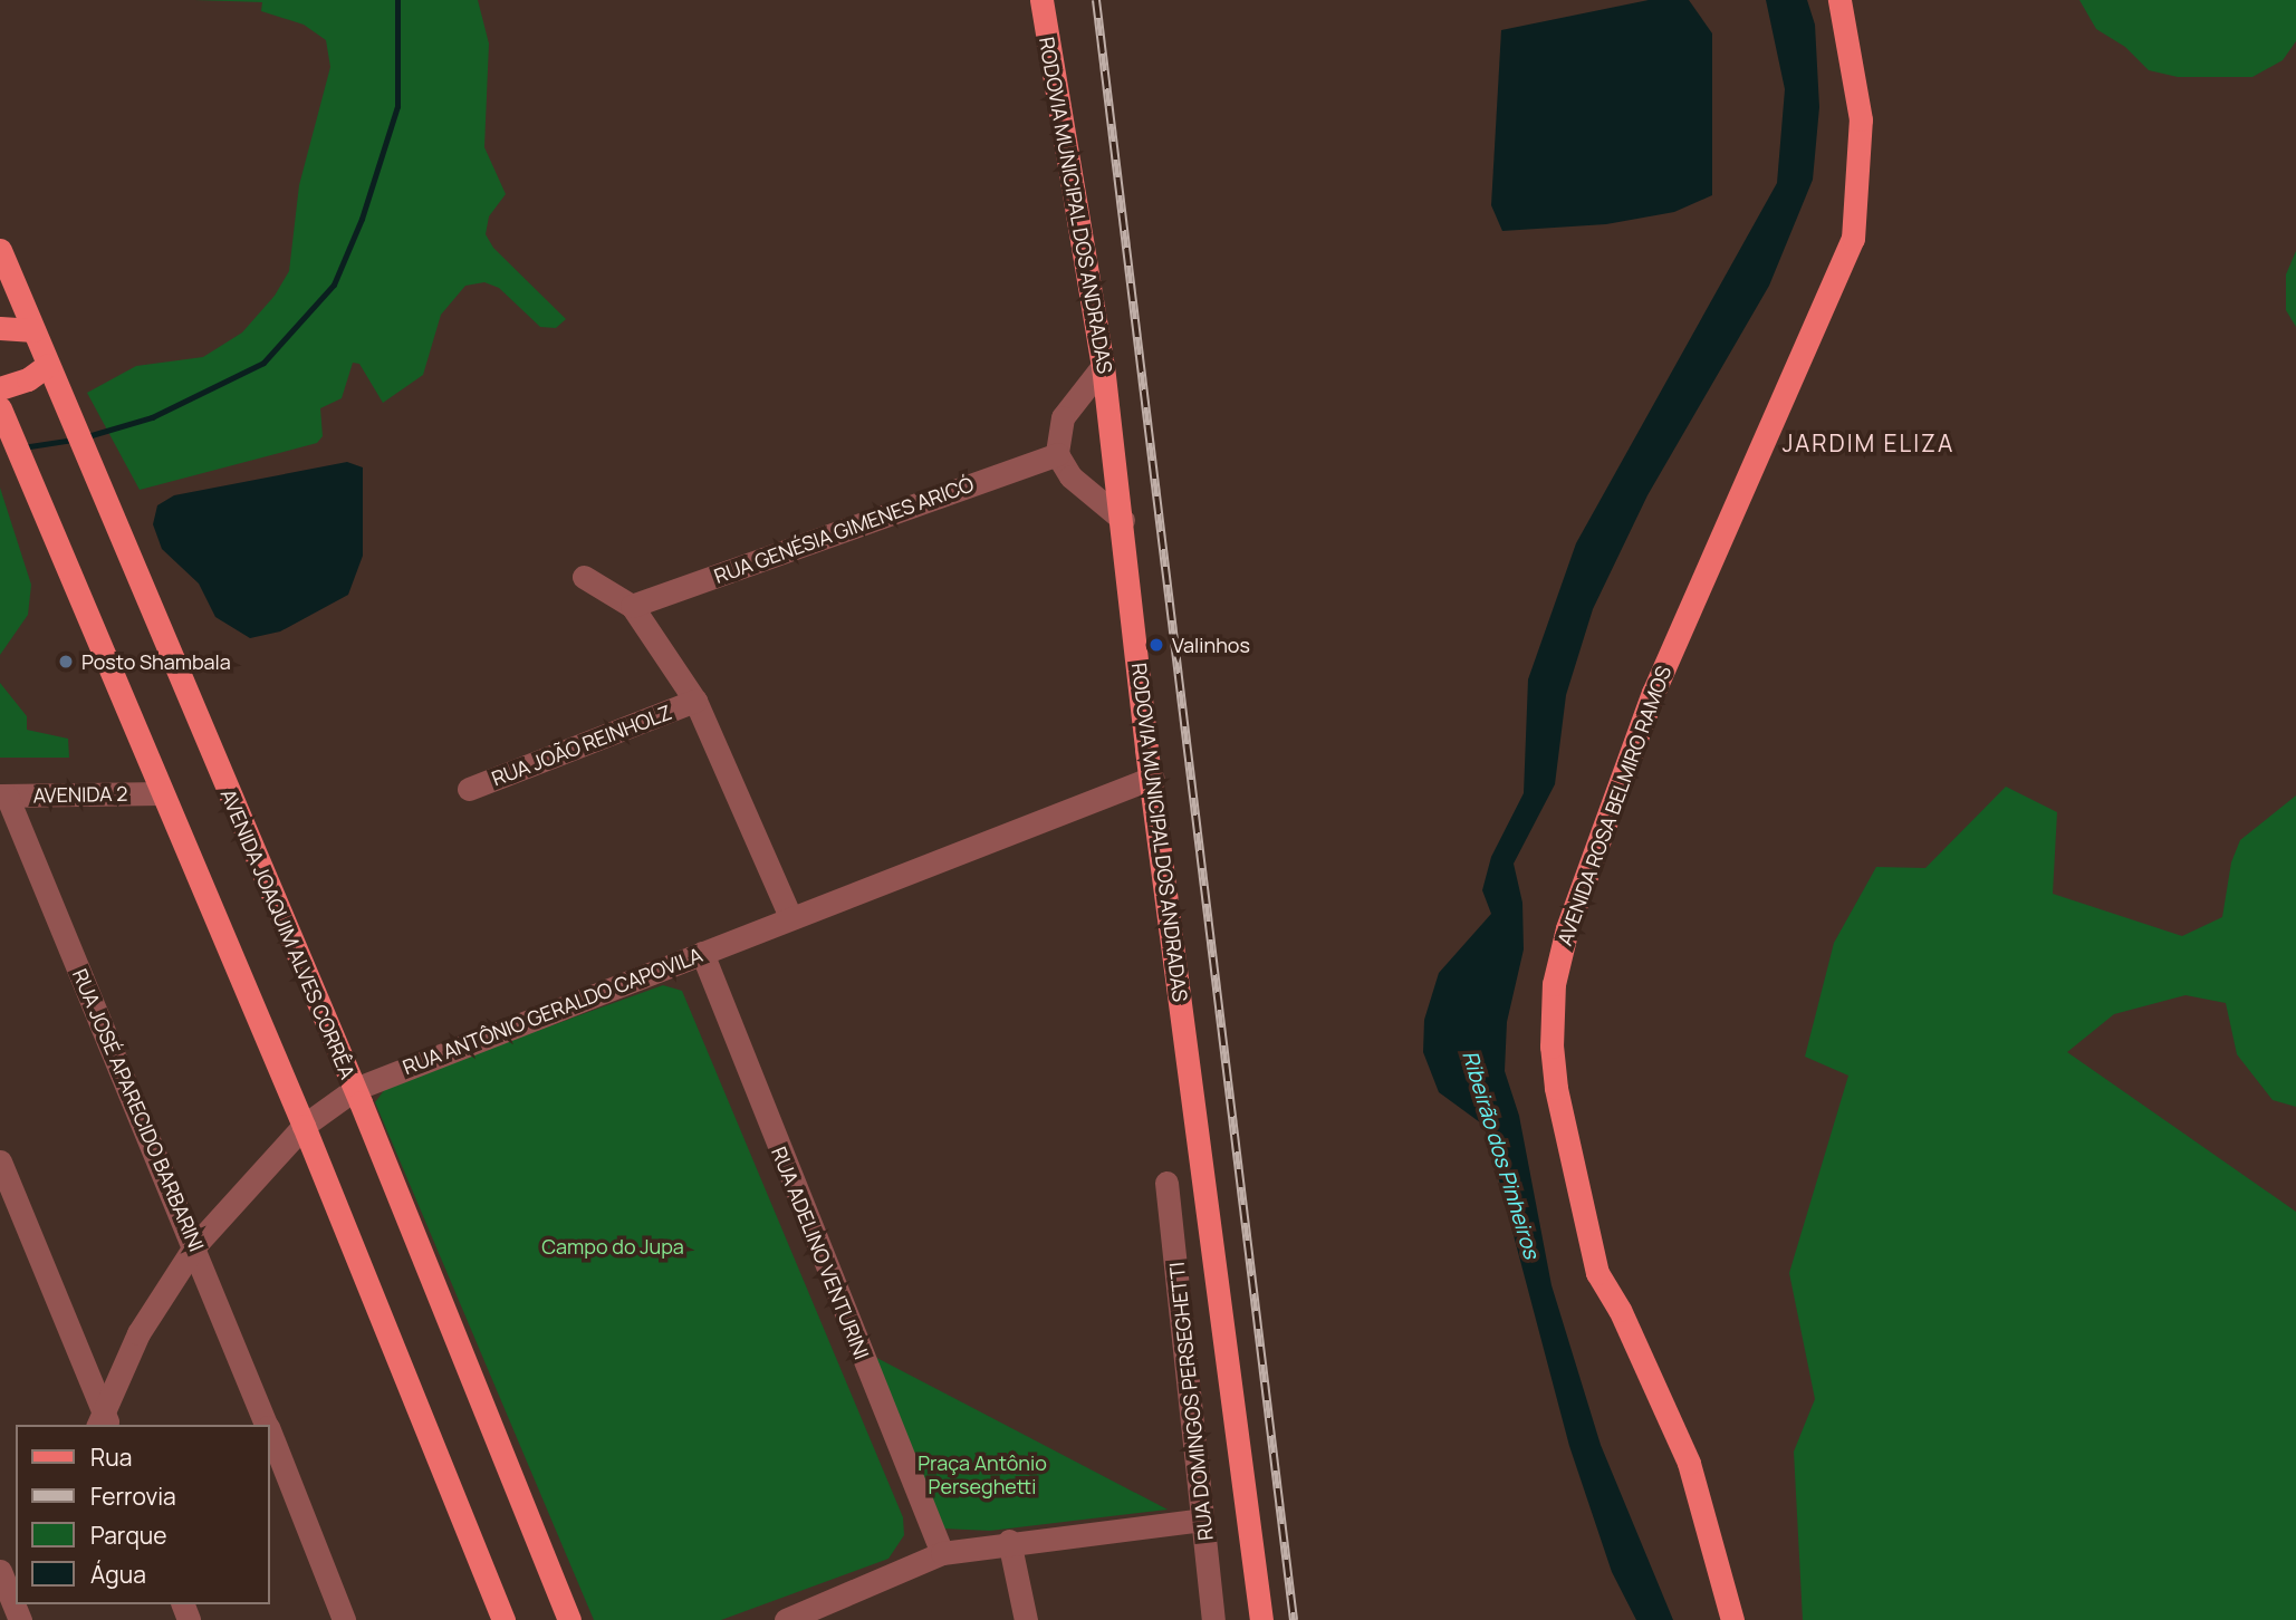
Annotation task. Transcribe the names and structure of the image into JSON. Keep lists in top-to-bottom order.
{
  "streets": {
    "main road": ["RODOVIA MUNICIPAL DOS ANDRADAS", "AVENIDA ROSA BELMIRO RAMOS", "AVENIDA JOAQUIM ALVES CORRÊA"],
    "street": [
      "RUA GENÉSIA GIMENES ARICÓ",
      "RUA JOÃO REINHOLZ",
      "AVENIDA 2",
      "RUA ANTÔNIO GERALDO CAPOVILA",
      "RUA JOSÉ APARECIDO BARBARINI",
      "RUA ADELINO VENTURINI",
      "RUA DOMINGOS PERSEGHETTI"
    ]
  },
  "crossings": [
    ["RODOVIA MUNICIPAL DOS ANDRADAS", "RUA ANTÔNIO GERALDO CAPOVILA"],
    ["AVENIDA 2", "RUA JOSÉ APARECIDO BARBARINI"],
    ["AVENIDA JOAQUIM ALVES CORRÊA", "RUA ANTÔNIO GERALDO CAPOVILA"],
    ["RUA ANTÔNIO GERALDO CAPOVILA", "RUA JOSÉ APARECIDO BARBARINI"],
    ["RUA ANTÔNIO GERALDO CAPOVILA", "RUA ADELINO VENTURINI"]
  ],
  "districts": ["JARDIM ELIZA"],
  "water": ["Ribeirão dos Pinheiros"],
  "parks": ["Campo do Jupa", "Praça Antônio Perseghetti"],
  "places": ["Valinhos", "Posto Shambala"],
  "legend": [
    "Rua",
    "Ferrovia",
    "Parque",
    "Água"
  ]
}
